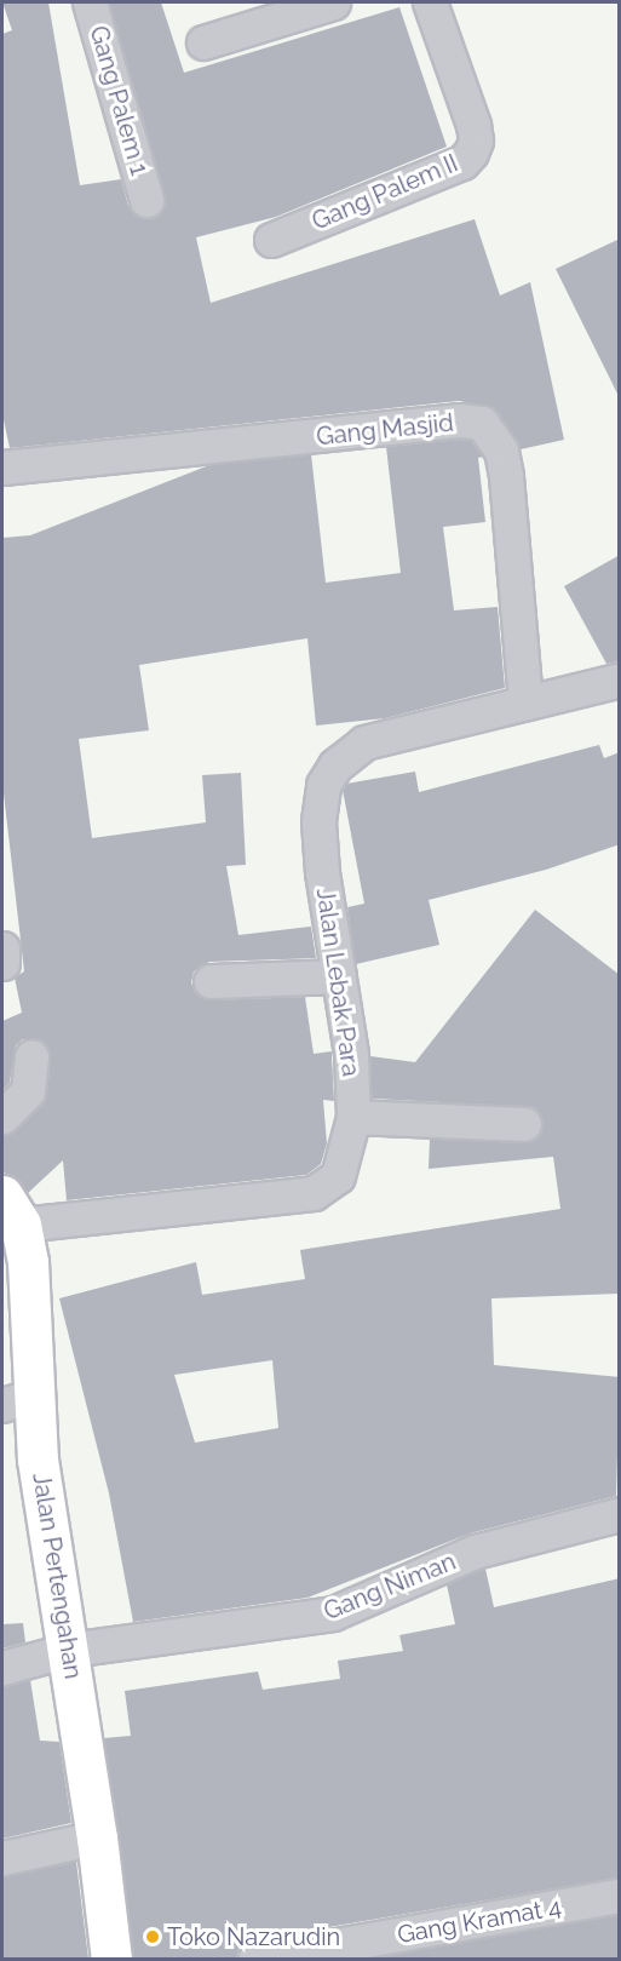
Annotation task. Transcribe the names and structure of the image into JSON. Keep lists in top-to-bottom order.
{
  "streets": {
    "street": [
      "Gang Palem 1",
      "Gang Palem II",
      "Gang Masjid",
      "Jalan Lebak Para",
      "Jalan Pertengahan",
      "Gang Niman",
      "Gang Kramat 4"
    ]
  },
  "crossings": [
    ["Gang Masjid", "Jalan Lebak Para"],
    ["Jalan Lebak Para", "Jalan Pertengahan"],
    ["Jalan Pertengahan", "Gang Niman"]
  ],
  "places": ["Toko Nazarudin"]
}
